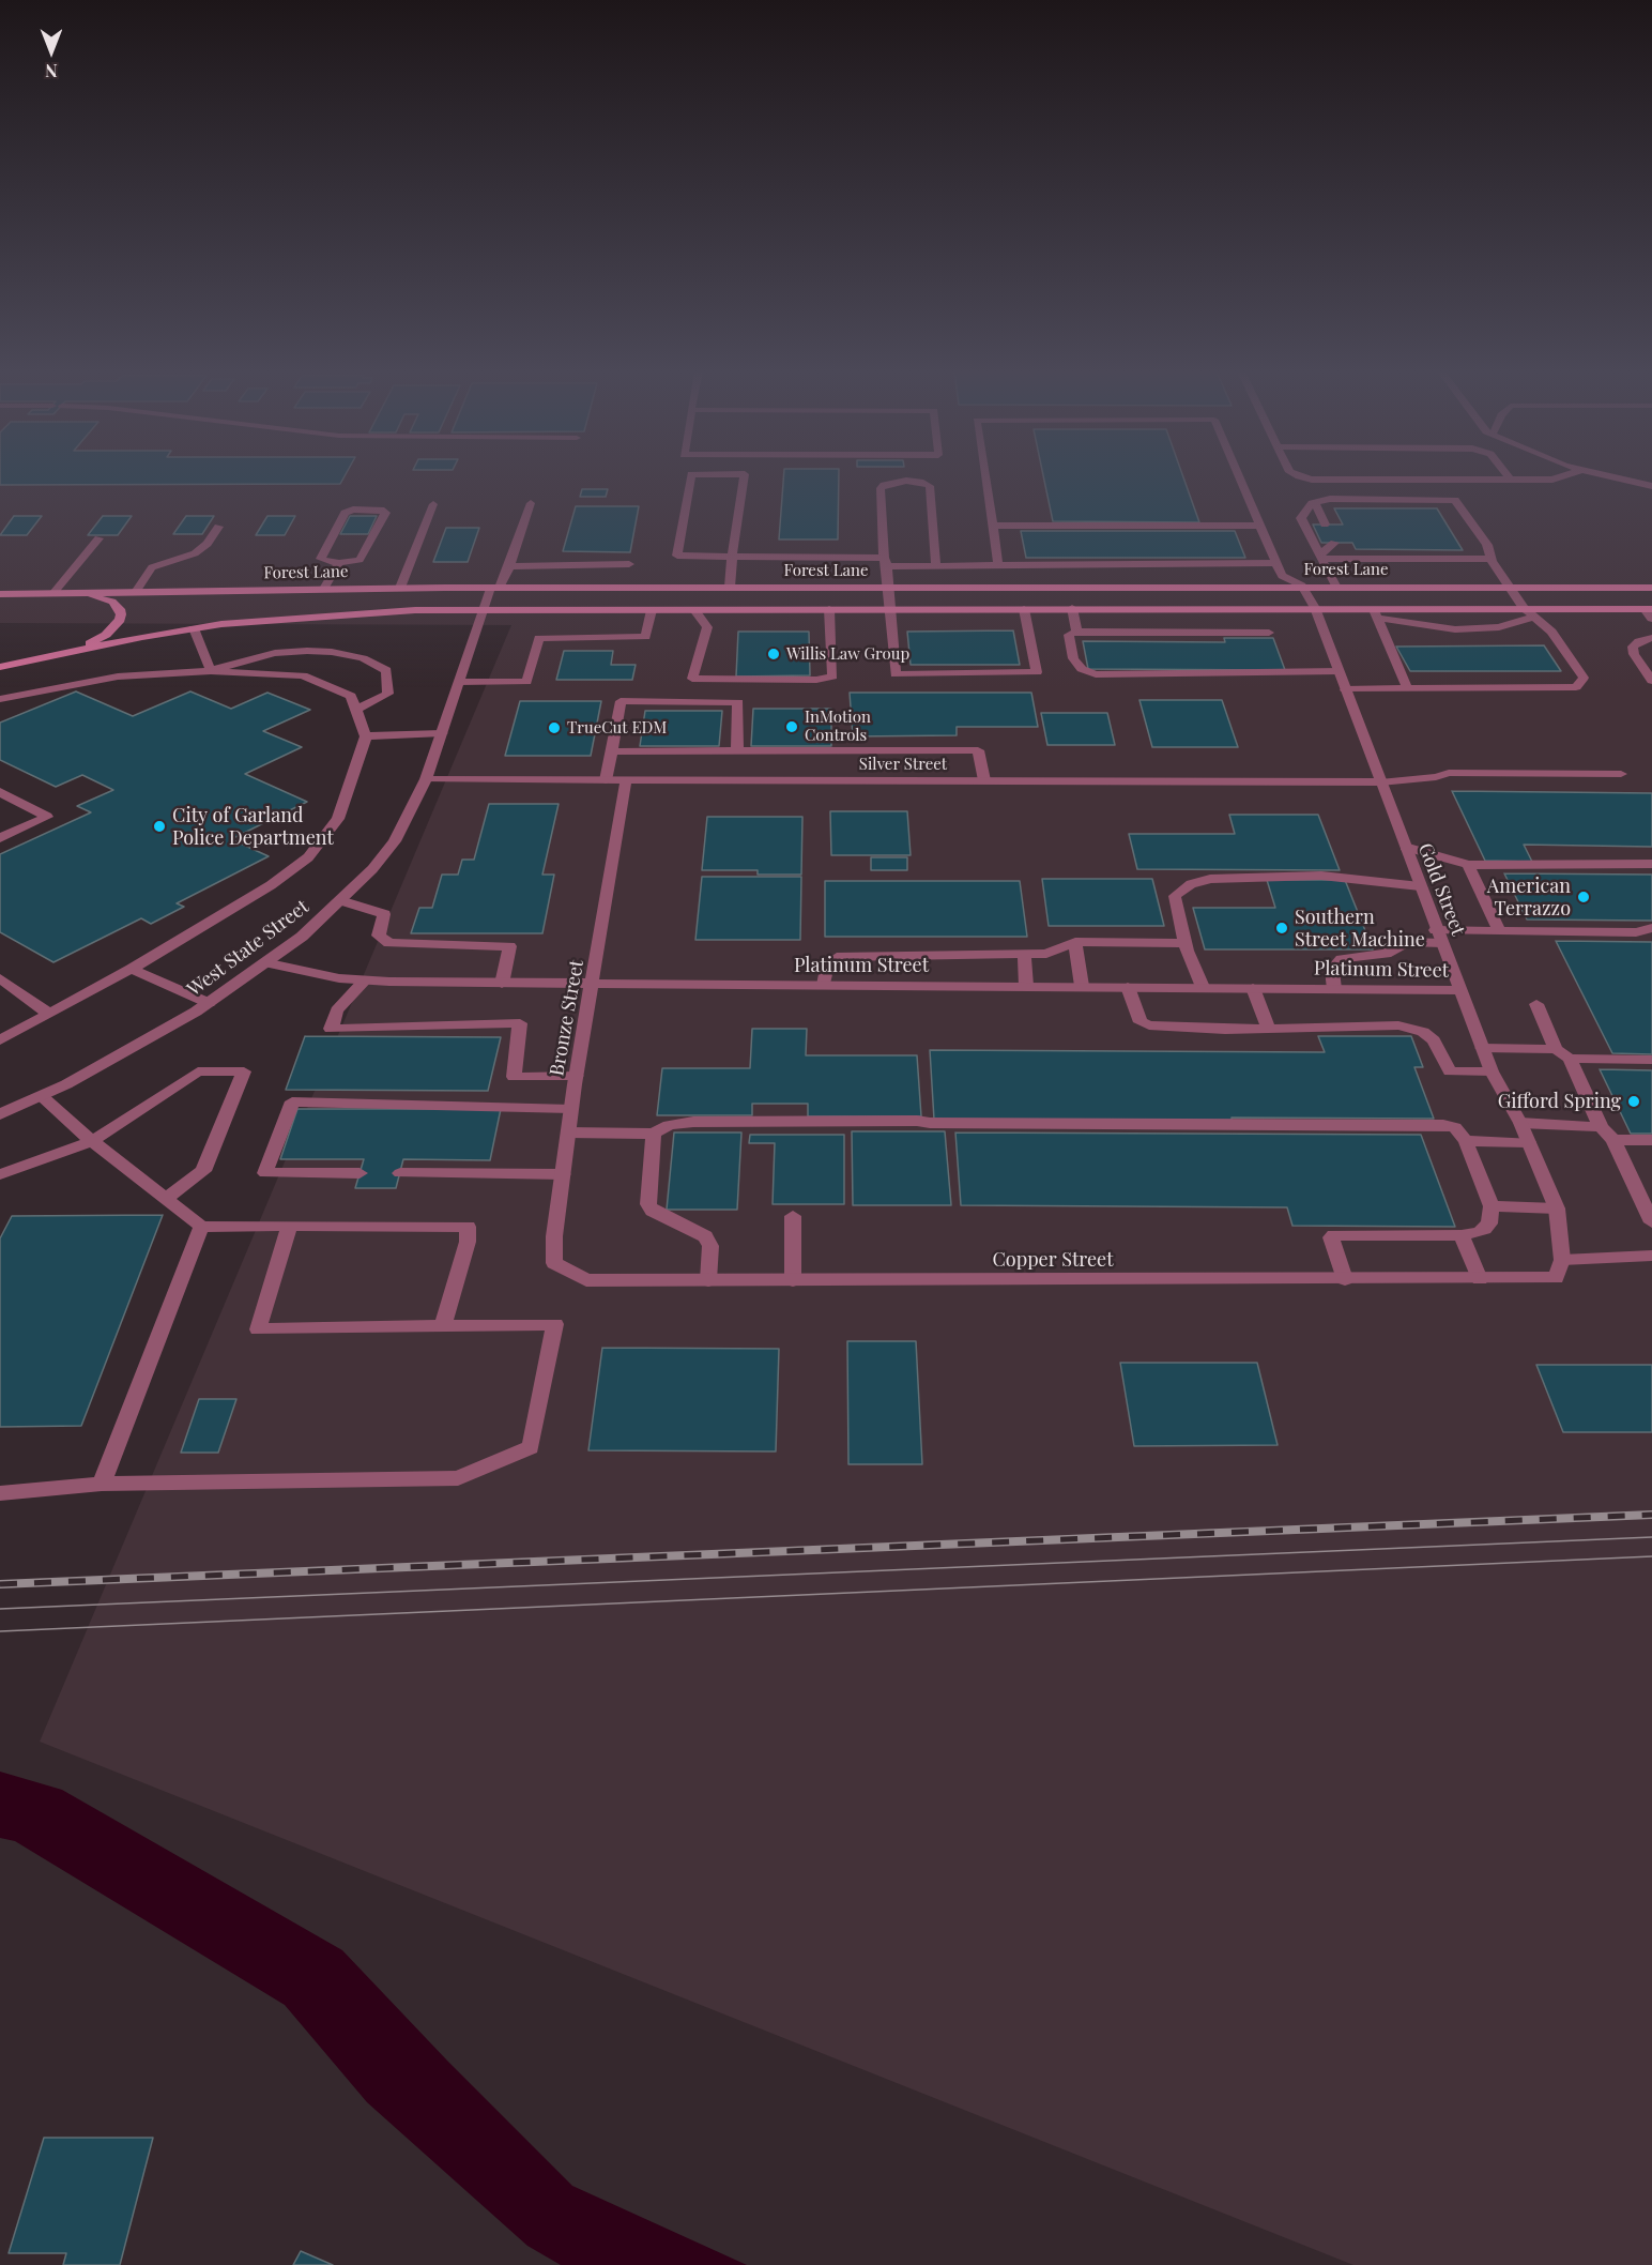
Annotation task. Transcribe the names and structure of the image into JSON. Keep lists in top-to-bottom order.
{
  "streets": {
    "main road": ["Forest Lane"],
    "street": [
      "Silver Street",
      "Gold Street",
      "West State Street",
      "Platinum Street",
      "Bronze Street",
      "Copper Street"
    ]
  },
  "crossings": [
    ["Forest Lane", "Gold Street"],
    ["Forest Lane", "West State Street"],
    ["Silver Street", "Gold Street"],
    ["Silver Street", "West State Street"],
    ["Silver Street", "Bronze Street"],
    ["Gold Street", "Platinum Street"],
    ["Gold Street", "Copper Street"],
    ["West State Street", "Platinum Street"],
    ["Platinum Street", "Bronze Street"],
    ["Bronze Street", "Copper Street"]
  ],
  "places": [
    "Willis Law Group",
    "InMotion Controls",
    "TrueCut EDM",
    "City of Garland Police Department",
    "American Terrazzo",
    "Southern Street Machine",
    "Gifford Spring"
  ],
  "north": "bottom"
}
